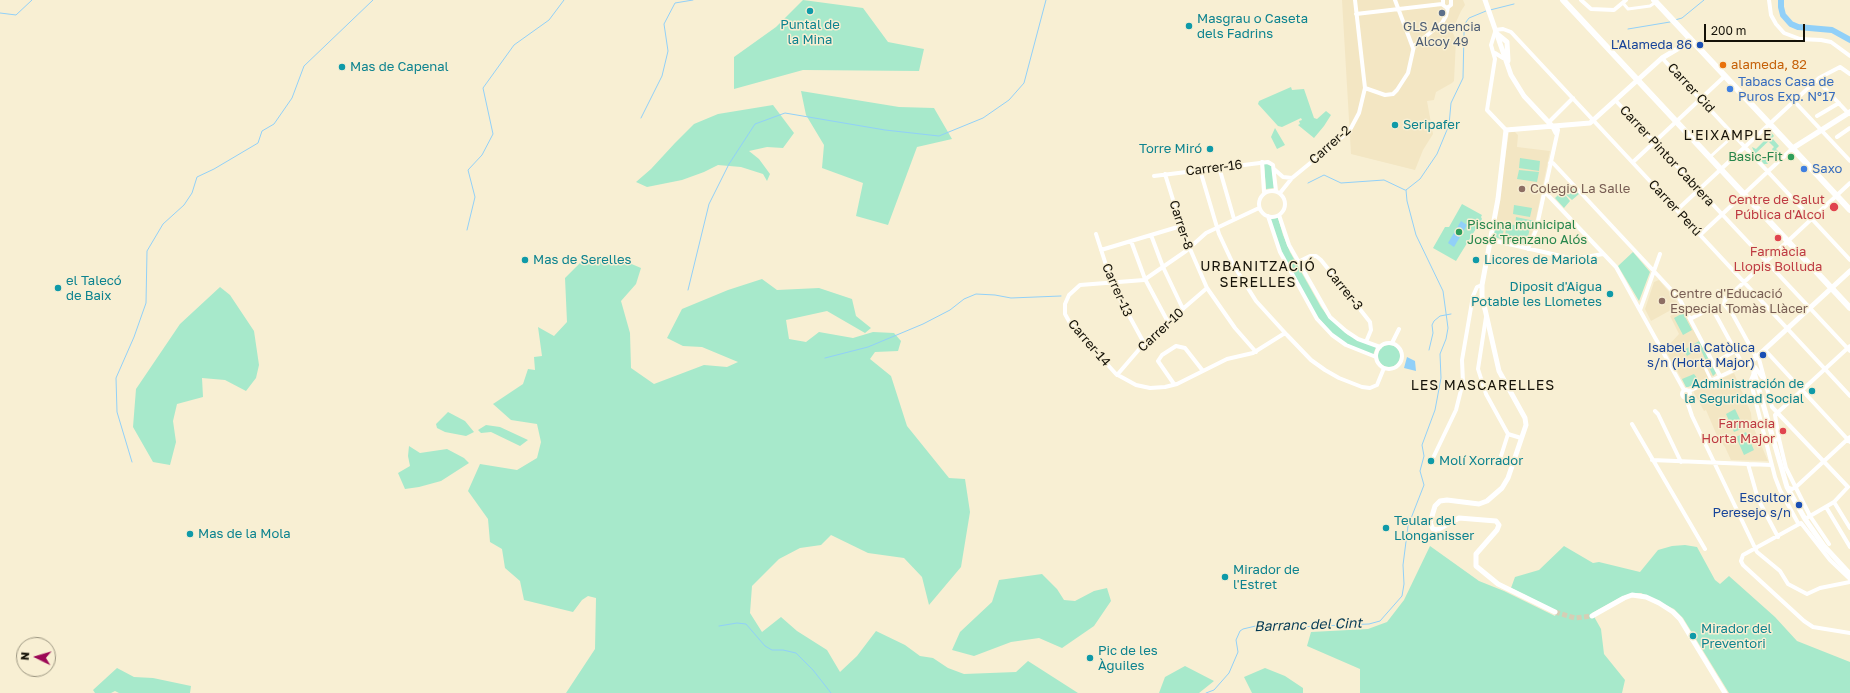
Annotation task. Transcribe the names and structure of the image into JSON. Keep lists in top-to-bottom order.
{
  "streets": {
    "street": [
      "Carrer Cid",
      "Carrer-2",
      "Carrer Pintor Cabrera",
      "Carrer-16",
      "Carrer Perú",
      "Carrer-8",
      "Carrer-3",
      "Carrer-13",
      "Carrer-10",
      "Carrer-14"
    ]
  },
  "crossings": [
    ["Carrer-2", "Carrer-16"],
    ["Carrer-2", "Carrer-14"],
    ["Carrer-16", "Carrer-8"],
    ["Carrer-8", "Carrer-10"],
    ["Carrer-8", "Carrer-14"],
    ["Carrer-13", "Carrer-10"],
    ["Carrer-13", "Carrer-14"],
    ["Carrer-10", "Carrer-14"]
  ],
  "districts": ["L'EIXAMPLE", "URBANITZACIÓ SERELLES", "LES MASCARELLES"],
  "water": ["Barranc del Cint"],
  "places": [
    "Puntal de la Mina",
    "GLS Agencia Alcoy 49",
    "Masgrau o Caseta dels Fadrins",
    "L'Alameda 86",
    "alameda, 82",
    "Mas de Capenal",
    "Tabacs Casa de Puros Exp. N°17",
    "Seripafer",
    "Torre Miró",
    "Basic-Fit",
    "Saxo",
    "Colegio La Salle",
    "Centre de Salut Pública d'Alcoi",
    "Piscina municipal José Trenzano Alós",
    "Farmàcia Llopis Bolluda",
    "Mas de Serelles",
    "Licores de Mariola",
    "el Talecó de Baix",
    "Diposit d'Aigua Potable les Llometes",
    "Centre d'Educació Especial Tomàs Llàcer",
    "Isabel la Catòlica s/n (Horta Major)",
    "Administración de la Seguridad Social",
    "Farmacia Horta Major",
    "Molí Xorrador",
    "Escultor Peresejo s/n",
    "Teular del Llonganisser",
    "Mas de la Mola",
    "Mirador de l'Estret",
    "Mirador del Preventori",
    "Pic de les Àguiles"
  ],
  "scale_bar": "200 m",
  "north": "left"
}
